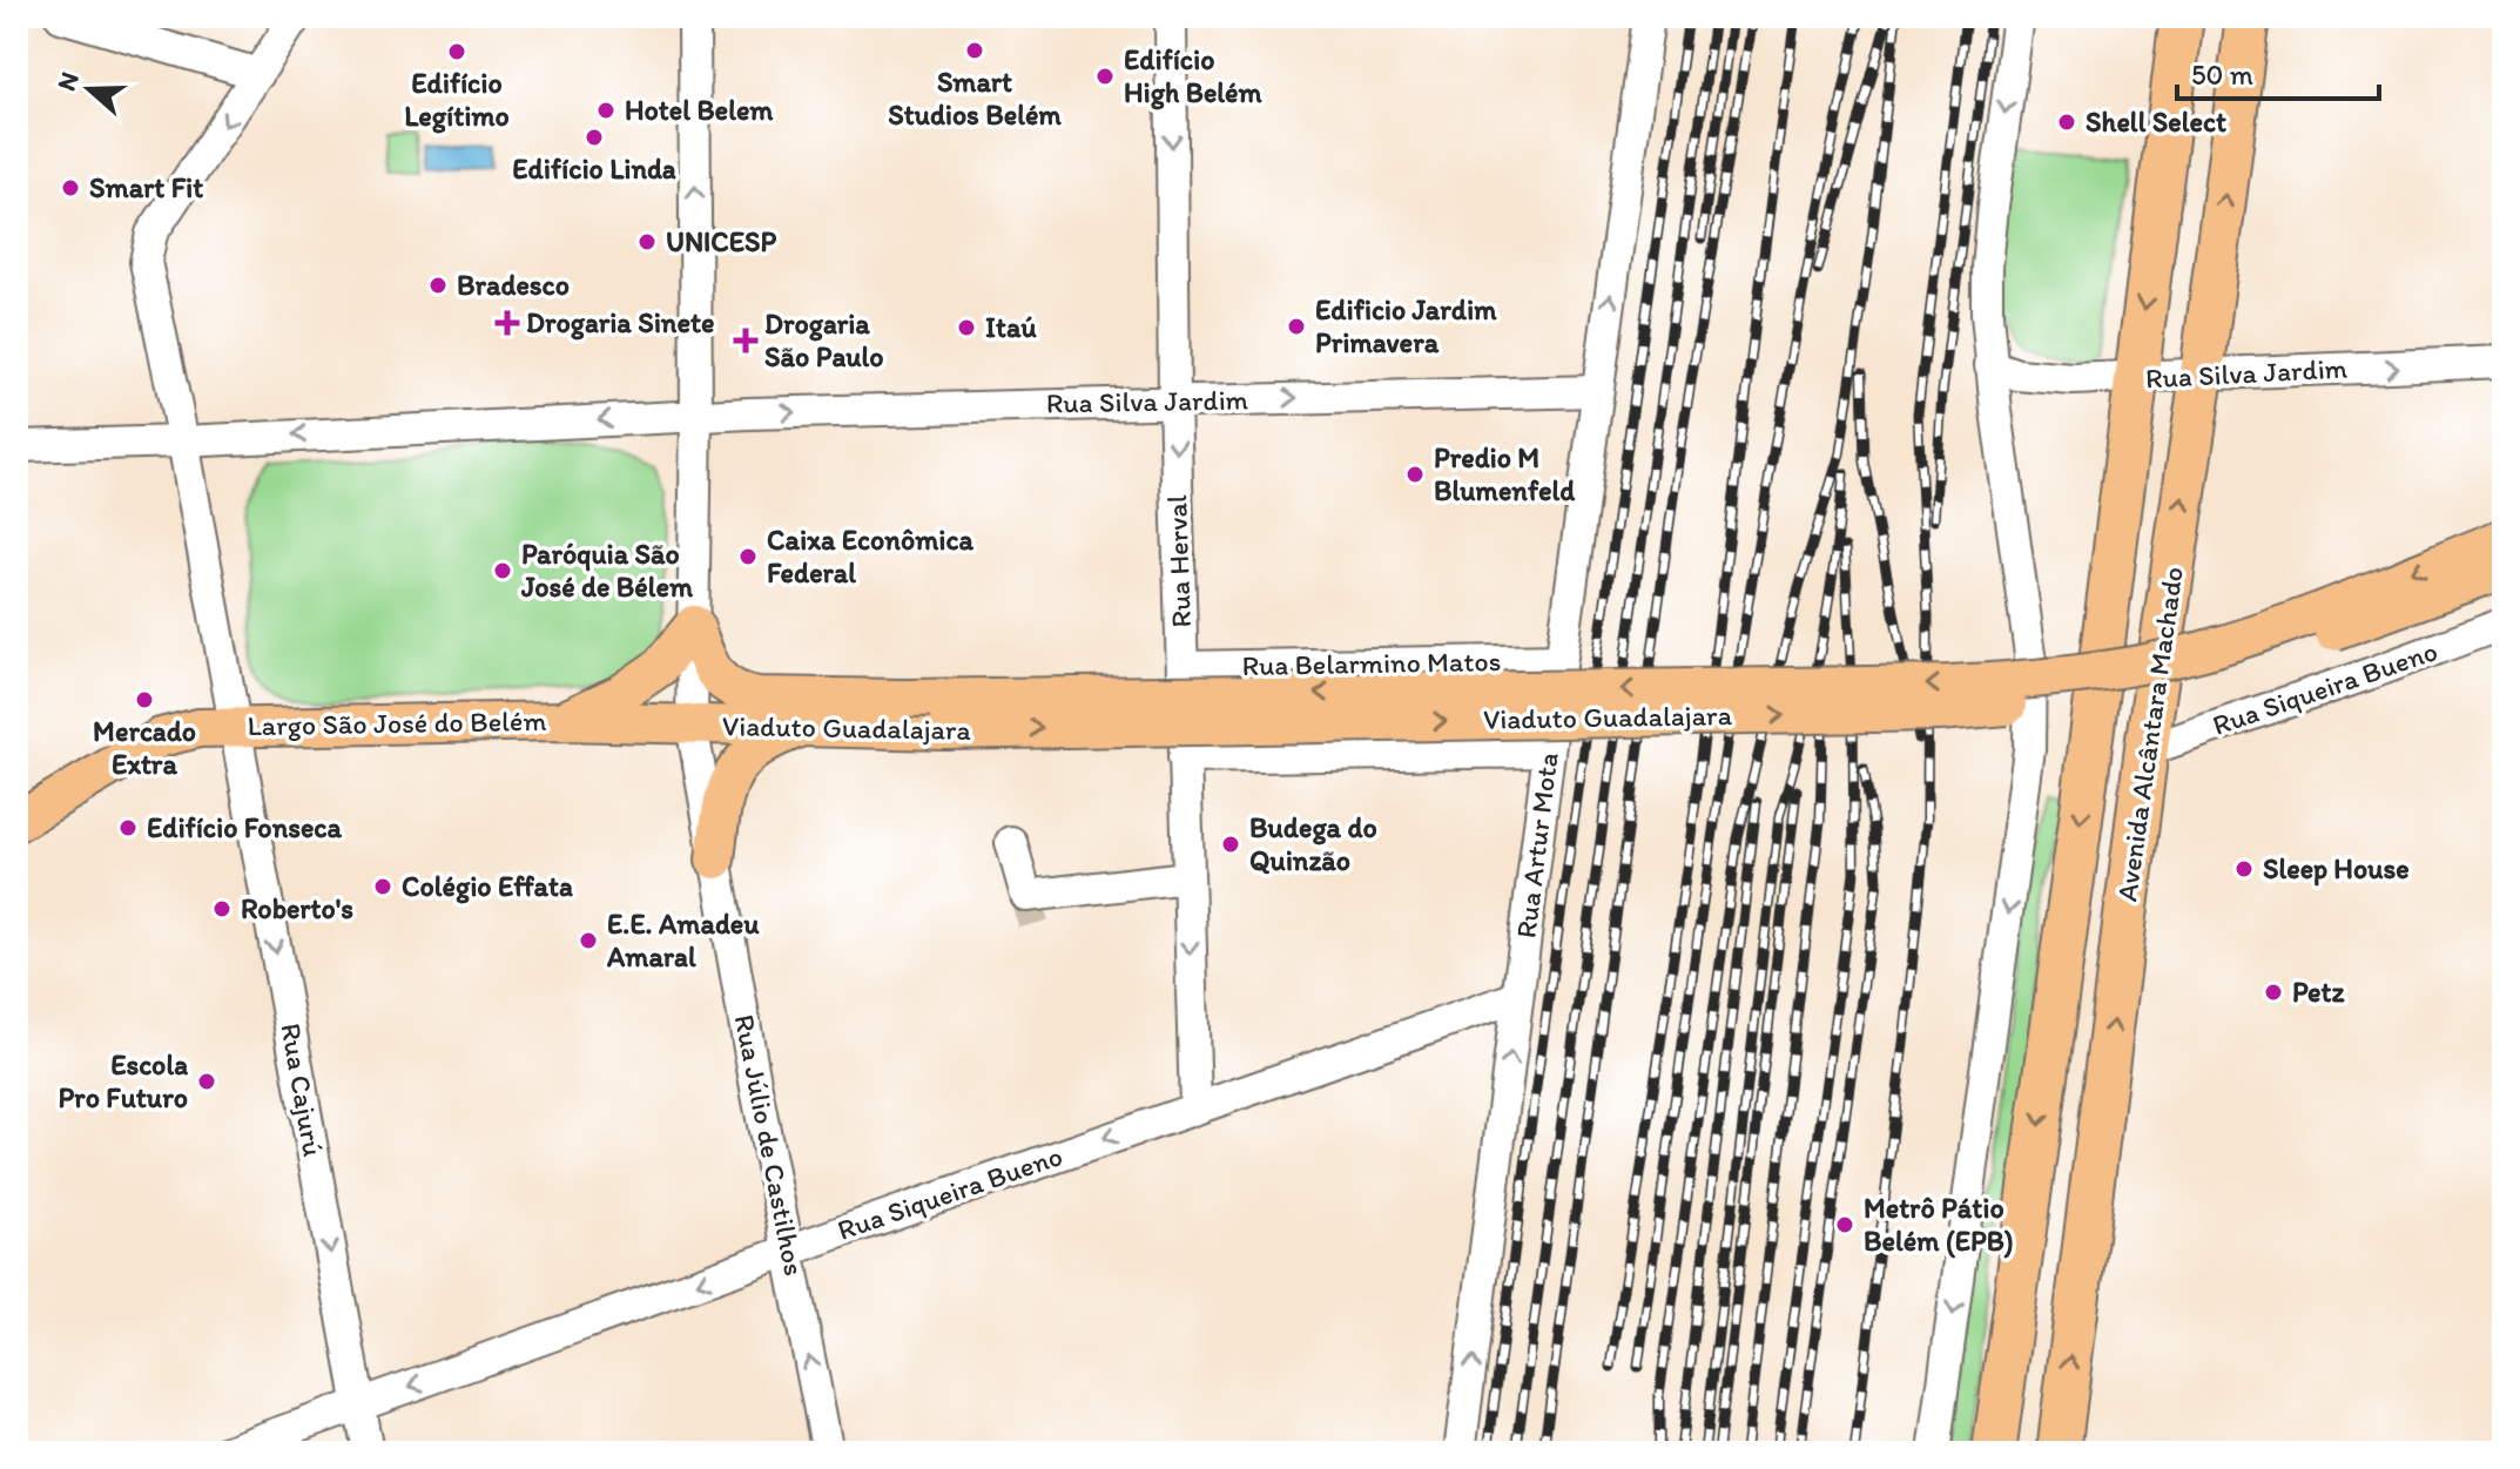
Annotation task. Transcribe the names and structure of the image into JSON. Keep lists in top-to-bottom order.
{
  "streets": {
    "highway": ["Avenida Alcântara Machado"],
    "main road": ["Viaduto Guadalajara", "Largo São José do Belém"],
    "street": [
      "Rua Silva Jardim",
      "Rua Herval",
      "Rua Belarmino Matos",
      "Rua Siqueira Bueno",
      "Rua Artur Mota",
      "Rua Cajurú",
      "Rua Júlio de Castilhos"
    ]
  },
  "crossings": [
    ["Rua Silva Jardim", "Rua Herval"],
    ["Rua Silva Jardim", "Avenida Alcântara Machado"],
    ["Rua Silva Jardim", "Rua Artur Mota"],
    ["Rua Herval", "Rua Belarmino Matos"],
    ["Rua Herval", "Rua Siqueira Bueno"],
    ["Rua Belarmino Matos", "Rua Artur Mota"],
    ["Rua Siqueira Bueno", "Avenida Alcântara Machado"],
    ["Rua Siqueira Bueno", "Rua Artur Mota"],
    ["Rua Siqueira Bueno", "Rua Cajurú"],
    ["Rua Siqueira Bueno", "Rua Júlio de Castilhos"],
    ["Viaduto Guadalajara", "Largo São José do Belém"],
    ["Viaduto Guadalajara", "Rua Júlio de Castilhos"],
    ["Largo São José do Belém", "Rua Cajurú"],
    ["Largo São José do Belém", "Rua Júlio de Castilhos"]
  ],
  "one_way": [
    "Rua Silva Jardim",
    "Rua Herval",
    "Rua Siqueira Bueno",
    "Rua Artur Mota",
    "Rua Cajurú"
  ],
  "places": {
    "other": [
      "Smart Studios Belém",
      "Edifício Legítimo",
      "Edifício High Belém",
      "Hotel Belem",
      "Shell Select",
      "Edifício Linda",
      "Smart Fit",
      "UNICESP",
      "Bradesco",
      "Edificio Jardim Primavera",
      "Itaú",
      "Predio M Blumenfeld",
      "Caixa Econômica Federal",
      "Paróquia São José de Bélem",
      "Mercado Extra",
      "Edifício Fonseca",
      "Budega do Quinzão",
      "Sleep House",
      "Colégio Effata",
      "Roberto's",
      "E.E. Amadeu Amaral",
      "Petz",
      "Escola Pro Futuro",
      "Metrô Pátio Belém (EPB)"
    ],
    "health": ["Drogaria Sinete", "Drogaria São Paulo"]
  },
  "scale_bar": "50 m",
  "north": "left"
}
